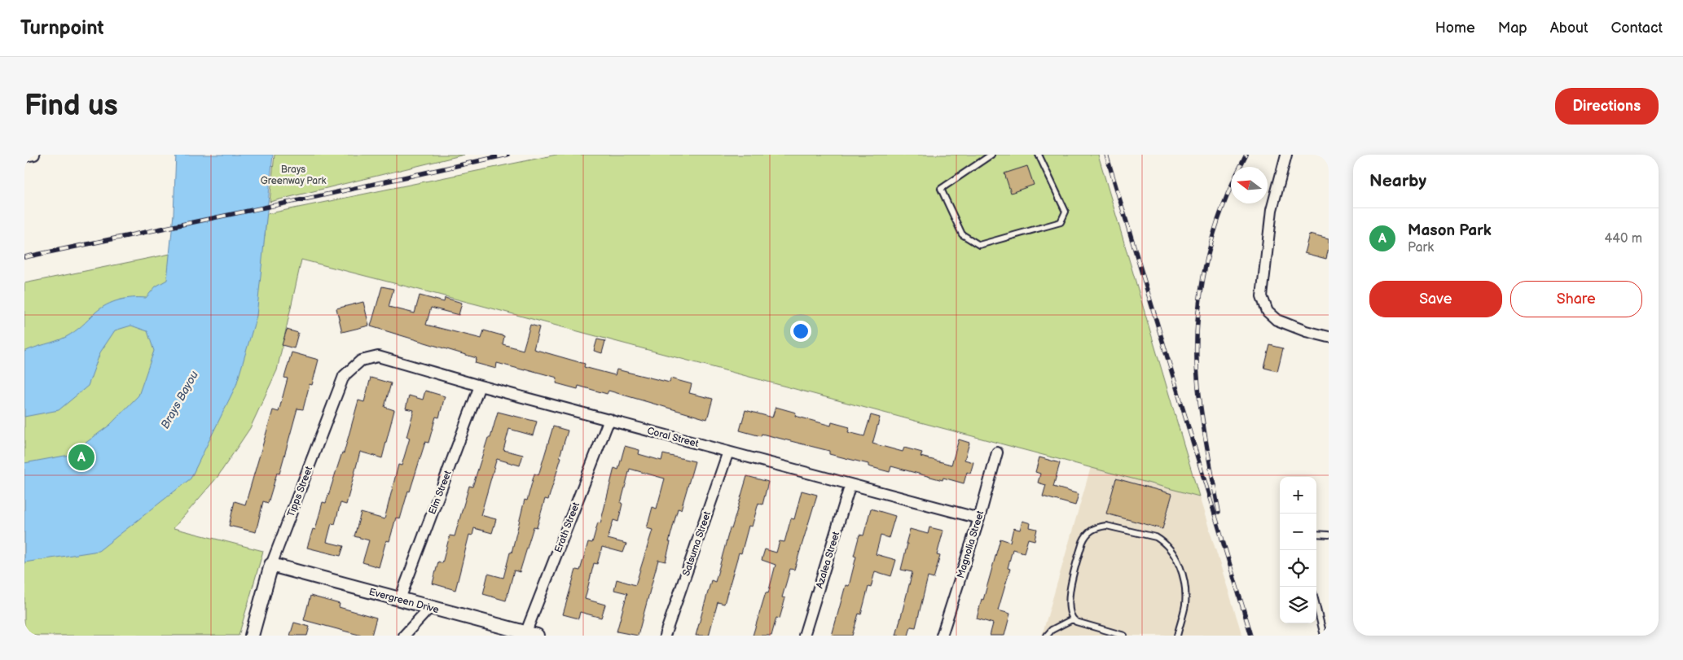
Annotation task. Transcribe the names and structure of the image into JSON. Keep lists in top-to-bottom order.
{
  "streets": {
    "street": [
      "Coral Street",
      "Tipps Street",
      "Elm Street",
      "Erath Street",
      "Satsuma Street",
      "Magnolia Street",
      "Azalea Street",
      "Evergreen Drive"
    ]
  },
  "crossings": [
    ["Coral Street", "Tipps Street"],
    ["Coral Street", "Elm Street"],
    ["Coral Street", "Erath Street"],
    ["Coral Street", "Satsuma Street"],
    ["Coral Street", "Magnolia Street"],
    ["Coral Street", "Azalea Street"],
    ["Tipps Street", "Evergreen Drive"],
    ["Elm Street", "Evergreen Drive"],
    ["Erath Street", "Evergreen Drive"]
  ],
  "water": ["Brays Bayou"],
  "parks": ["Brays Greenway Park"],
  "north": "left",
  "page": {
    "header": "Turnpoint",
    "nav": [
      "Home",
      "Map",
      "About",
      "Contact"
    ],
    "buttons": [
      "Directions",
      ["Save", "Share"]
    ],
    "title": "Find us",
    "heading": "Nearby",
    "list": [
      {
        "mark": "A",
        "name": "Mason Park",
        "note": "Park",
        "value": "440 m"
      }
    ],
    "pins": "A",
    "map_buttons": ["+", "−"]
  }
}
